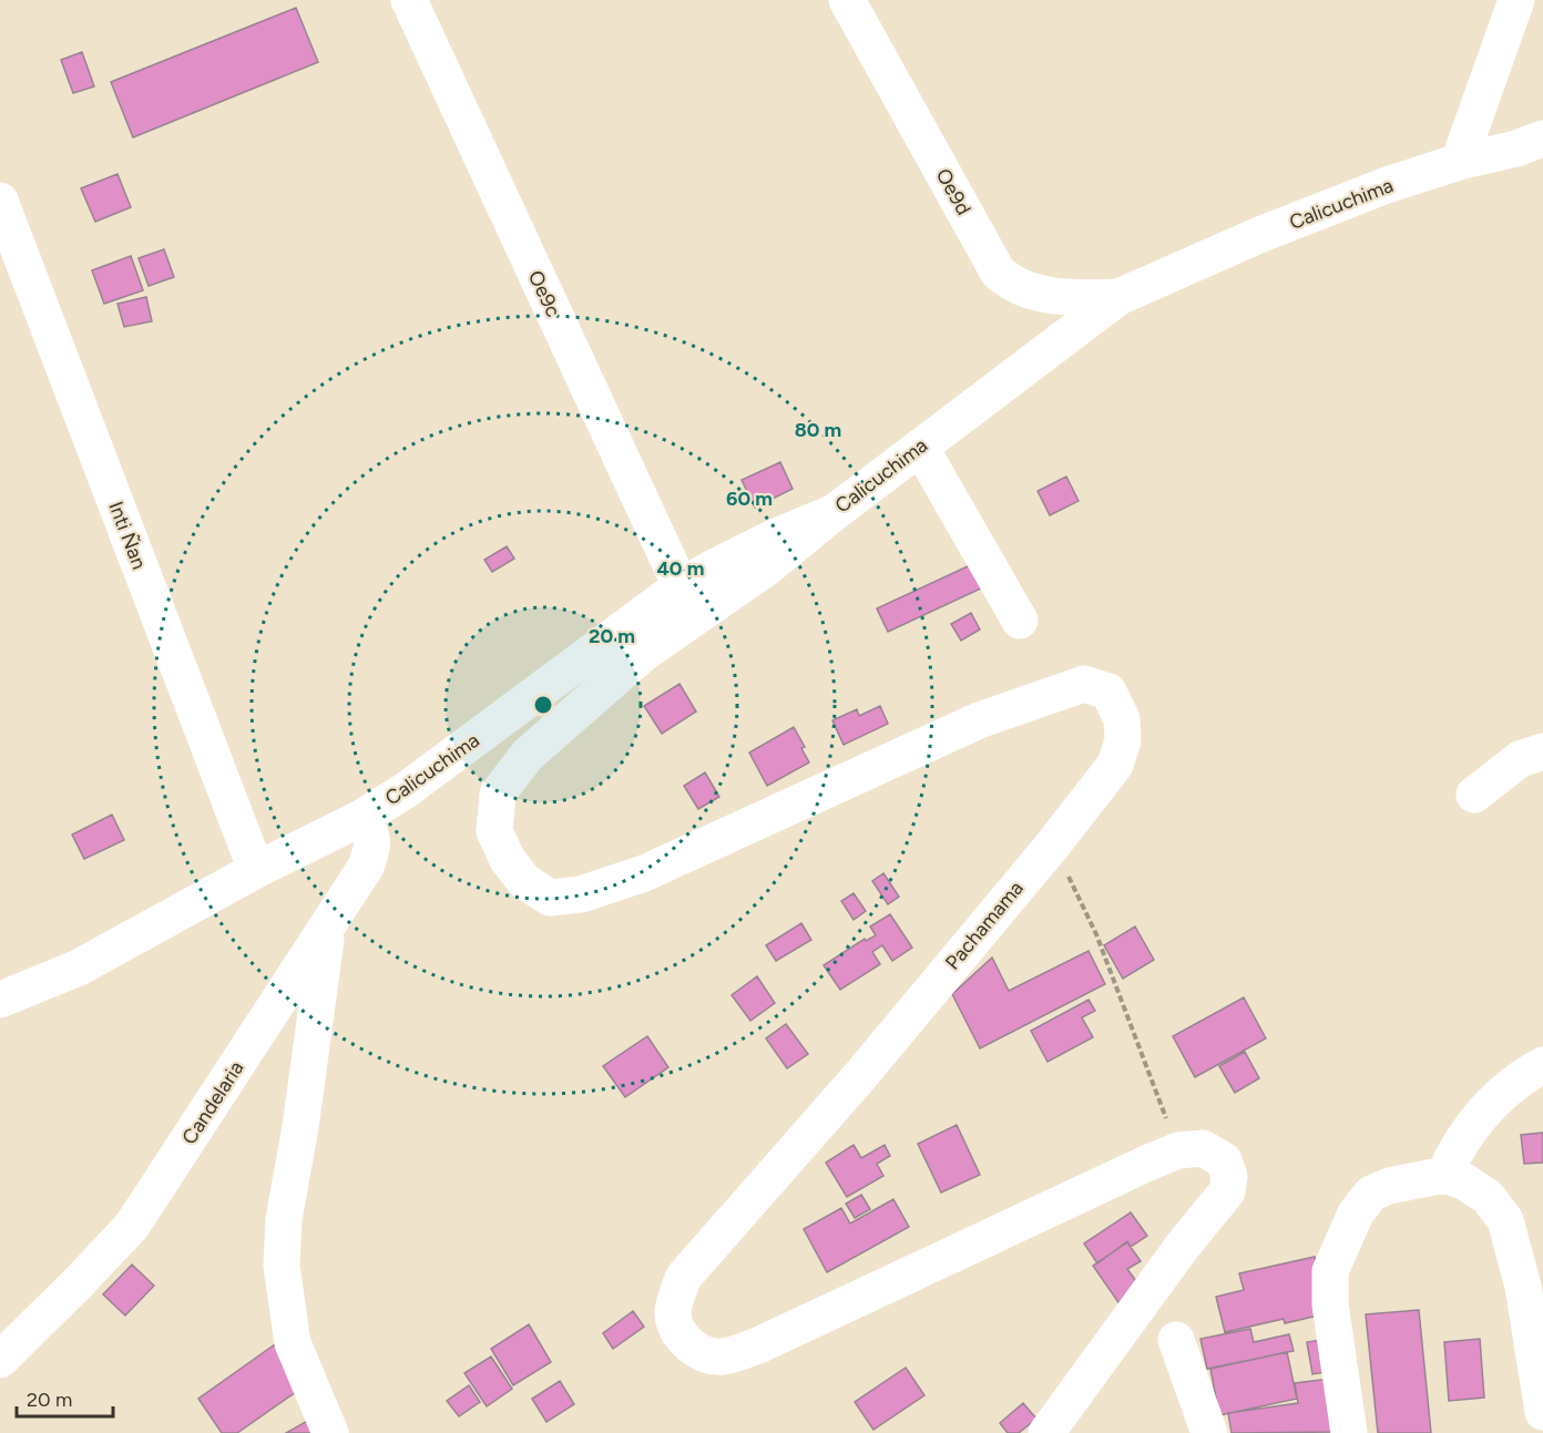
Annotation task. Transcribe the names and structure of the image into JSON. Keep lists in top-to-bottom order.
{
  "streets": {
    "street": [
      "Oe9d",
      "Calicuchima",
      "Oe9c",
      "Inti Ñan",
      "Pachamama",
      "Candelaria"
    ]
  },
  "crossings": [
    ["Oe9d", "Calicuchima"],
    ["Calicuchima", "Oe9c"],
    ["Calicuchima", "Inti Ñan"],
    ["Calicuchima", "Pachamama"],
    ["Calicuchima", "Candelaria"]
  ],
  "scale_bar": "20 m",
  "rings": [
    "80 m",
    "60 m",
    "40 m",
    "20 m"
  ]
}
